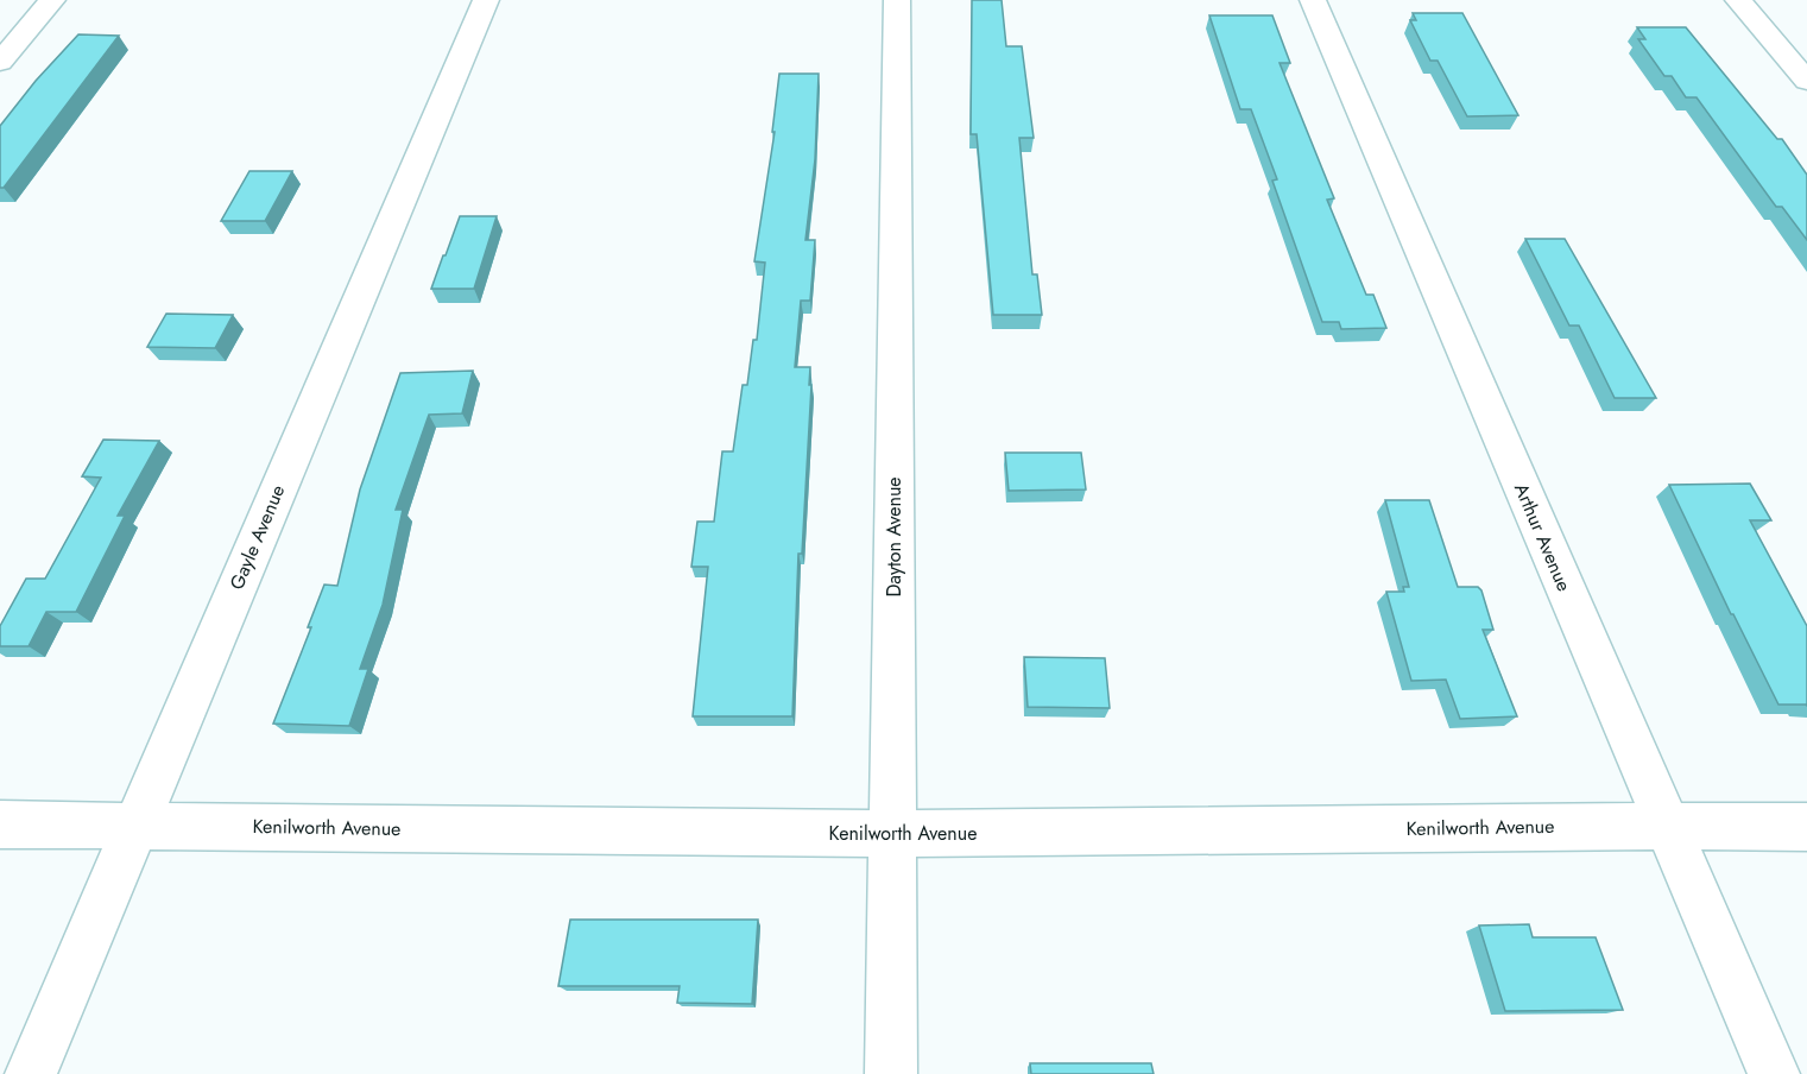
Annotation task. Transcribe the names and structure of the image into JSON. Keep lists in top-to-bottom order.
{
  "streets": {
    "street": [
      "Gayle Avenue",
      "Dayton Avenue",
      "Arthur Avenue",
      "Kenilworth Avenue"
    ]
  },
  "crossings": [
    ["Gayle Avenue", "Kenilworth Avenue"],
    ["Dayton Avenue", "Kenilworth Avenue"],
    ["Arthur Avenue", "Kenilworth Avenue"]
  ]
}
